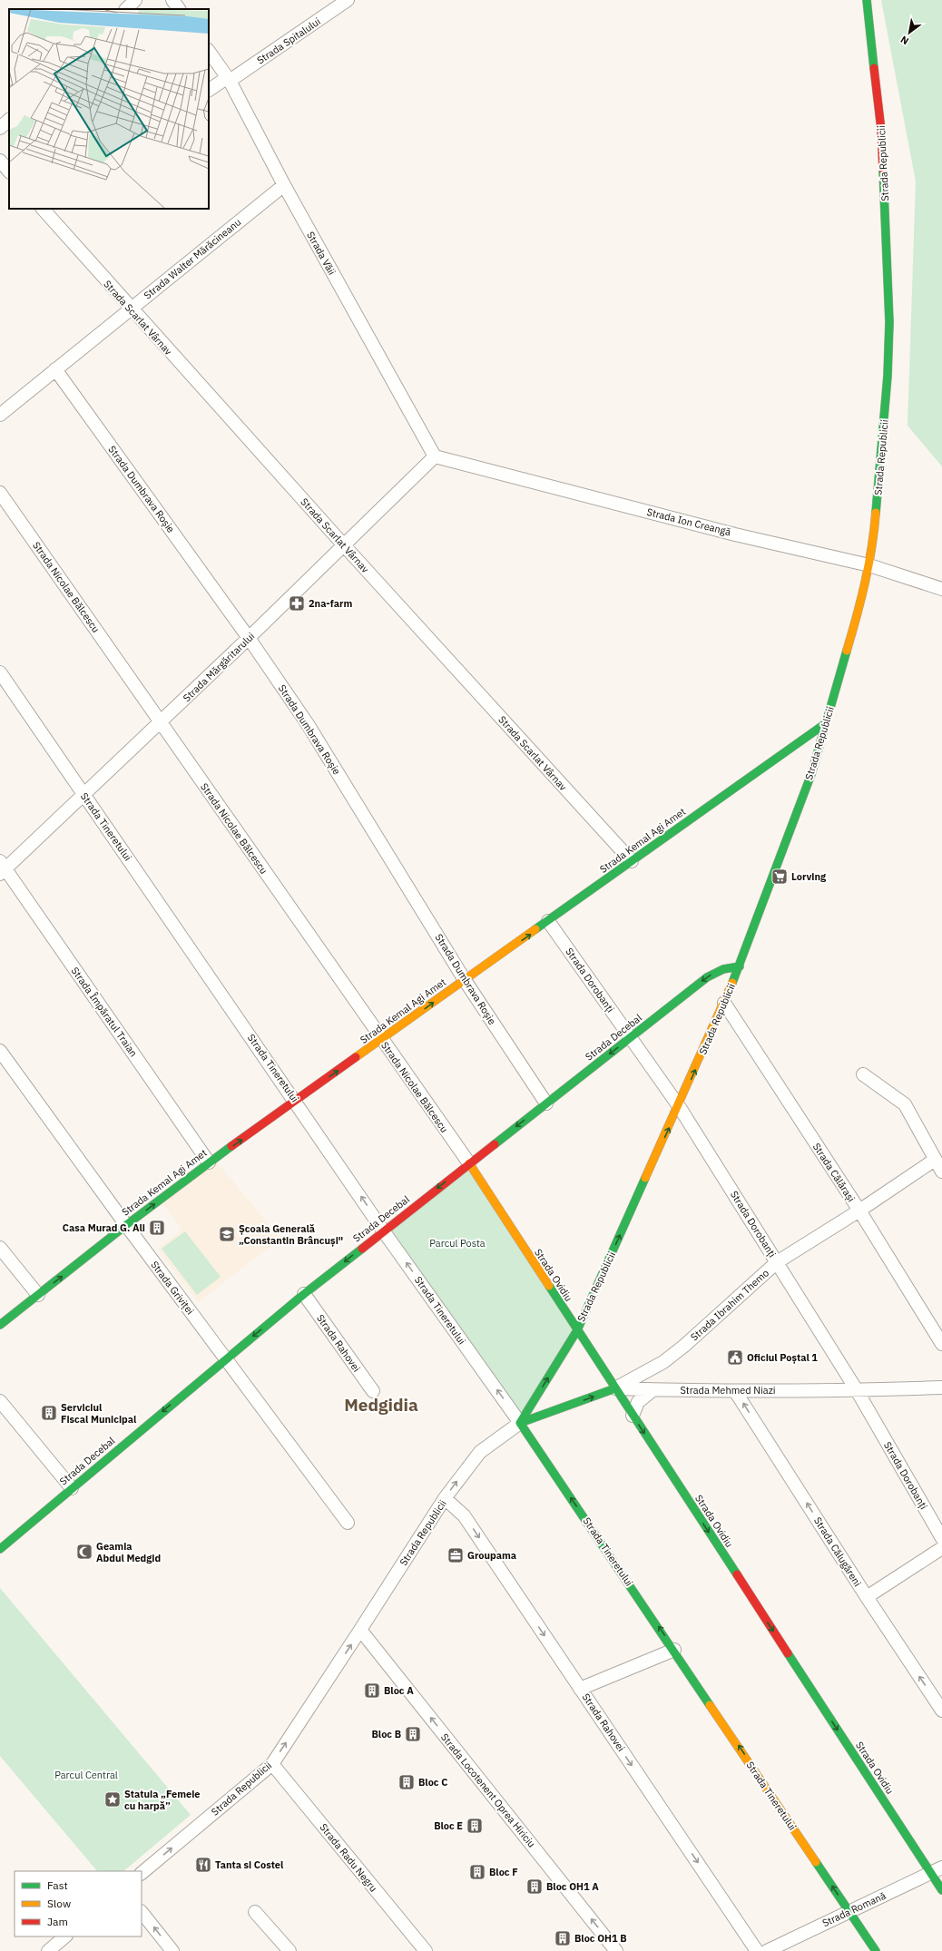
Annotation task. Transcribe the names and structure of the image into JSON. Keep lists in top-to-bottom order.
{
  "streets": {
    "main road": [
      "Strada Republicii",
      "Strada Tineretului",
      "Strada Kemal Agi Amet",
      "Strada Decebal",
      "Strada Ovidiu",
      "Strada Mehmed Niazi"
    ],
    "street": [
      "Strada Spitalului",
      "Strada Văii",
      "Strada Walter Mărăcineanu",
      "Strada Scarlat Vârnav",
      "Strada Dumbrava Roșie",
      "Strada Ion Creangă",
      "Strada Nicolae Bălcescu",
      "Strada Mărgăritarului",
      "Strada Dorobanți",
      "Strada Împăratul Traian",
      "Strada Călărași",
      "Strada Griviței",
      "Strada Ibrahim Themo",
      "Strada Rahovei",
      "Strada Călugăreni",
      "Strada Locotenent Oprea Hiriciu",
      "Strada Radu Negru",
      "Strada Romană"
    ]
  },
  "crossings": [
    ["Strada Spitalului", "Strada Văii"],
    ["Strada Republicii", "Strada Ion Creangă"],
    ["Strada Republicii", "Strada Tineretului"],
    ["Strada Republicii", "Strada Kemal Agi Amet"],
    ["Strada Republicii", "Strada Dorobanți"],
    ["Strada Republicii", "Strada Decebal"],
    ["Strada Republicii", "Strada Călărași"],
    ["Strada Republicii", "Strada Ovidiu"],
    ["Strada Republicii", "Strada Rahovei"],
    ["Strada Republicii", "Strada Mehmed Niazi"],
    ["Strada Republicii", "Strada Locotenent Oprea Hiriciu"],
    ["Strada Republicii", "Strada Radu Negru"],
    ["Strada Văii", "Strada Walter Mărăcineanu"],
    ["Strada Văii", "Strada Ion Creangă"],
    ["Strada Văii", "Strada Mărgăritarului"],
    ["Strada Walter Mărăcineanu", "Strada Scarlat Vârnav"],
    ["Strada Walter Mărăcineanu", "Strada Dumbrava Roșie"],
    ["Strada Scarlat Vârnav", "Strada Mărgăritarului"],
    ["Strada Scarlat Vârnav", "Strada Kemal Agi Amet"],
    ["Strada Dumbrava Roșie", "Strada Mărgăritarului"],
    ["Strada Dumbrava Roșie", "Strada Kemal Agi Amet"],
    ["Strada Dumbrava Roșie", "Strada Decebal"],
    ["Strada Ion Creangă", "Strada Mărgăritarului"],
    ["Strada Nicolae Bălcescu", "Strada Mărgăritarului"],
    ["Strada Nicolae Bălcescu", "Strada Kemal Agi Amet"],
    ["Strada Nicolae Bălcescu", "Strada Decebal"],
    ["Strada Nicolae Bălcescu", "Strada Ovidiu"],
    ["Strada Mărgăritarului", "Strada Tineretului"],
    ["Strada Mărgăritarului", "Strada Împăratul Traian"],
    ["Strada Tineretului", "Strada Kemal Agi Amet"],
    ["Strada Tineretului", "Strada Decebal"],
    ["Strada Tineretului", "Strada Mehmed Niazi"],
    ["Strada Tineretului", "Strada Romană"],
    ["Strada Kemal Agi Amet", "Strada Dorobanți"],
    ["Strada Kemal Agi Amet", "Strada Împăratul Traian"],
    ["Strada Kemal Agi Amet", "Strada Griviței"],
    ["Strada Dorobanți", "Strada Decebal"],
    ["Strada Dorobanți", "Strada Ibrahim Themo"],
    ["Strada Dorobanți", "Strada Mehmed Niazi"],
    ["Strada Decebal", "Strada Ovidiu"],
    ["Strada Decebal", "Strada Griviței"],
    ["Strada Decebal", "Strada Rahovei"],
    ["Strada Călărași", "Strada Ibrahim Themo"],
    ["Strada Ovidiu", "Strada Ibrahim Themo"],
    ["Strada Ovidiu", "Strada Mehmed Niazi"],
    ["Strada Ovidiu", "Strada Romană"],
    ["Strada Ibrahim Themo", "Strada Mehmed Niazi"],
    ["Strada Mehmed Niazi", "Strada Călugăreni"]
  ],
  "one_way": [
    "Strada Republicii",
    "Strada Tineretului",
    "Strada Kemal Agi Amet",
    "Strada Decebal",
    "Strada Ovidiu",
    "Strada Rahovei",
    "Strada Călugăreni",
    "Strada Locotenent Oprea Hiriciu"
  ],
  "districts": ["Medgidia"],
  "parks": ["Parcul Posta", "Parcul Central"],
  "places": {
    "pharmacy": ["2na-farm"],
    "supermarket": ["Lorving"],
    "building": [
      "Casa Murad G. Ali",
      "Serviciul Fiscal Municipal",
      "Bloc A",
      "Bloc B",
      "Bloc C",
      "Bloc E",
      "Bloc F",
      "Bloc OH1 A",
      "Bloc OH1 B"
    ],
    "school or university": ["Școala Generală „Constantin Brâncuși\""],
    "public building": ["Oficiul Poștal 1"],
    "mosque": ["Geamia Abdul Medgid"],
    "office": ["Groupama"],
    "place": ["Statuia „Femeie cu harpă”"],
    "restaurant": ["Tanta si Costel"]
  },
  "legend": ["Fast", "Slow", "Jam"],
  "north": "bottom left"
}
